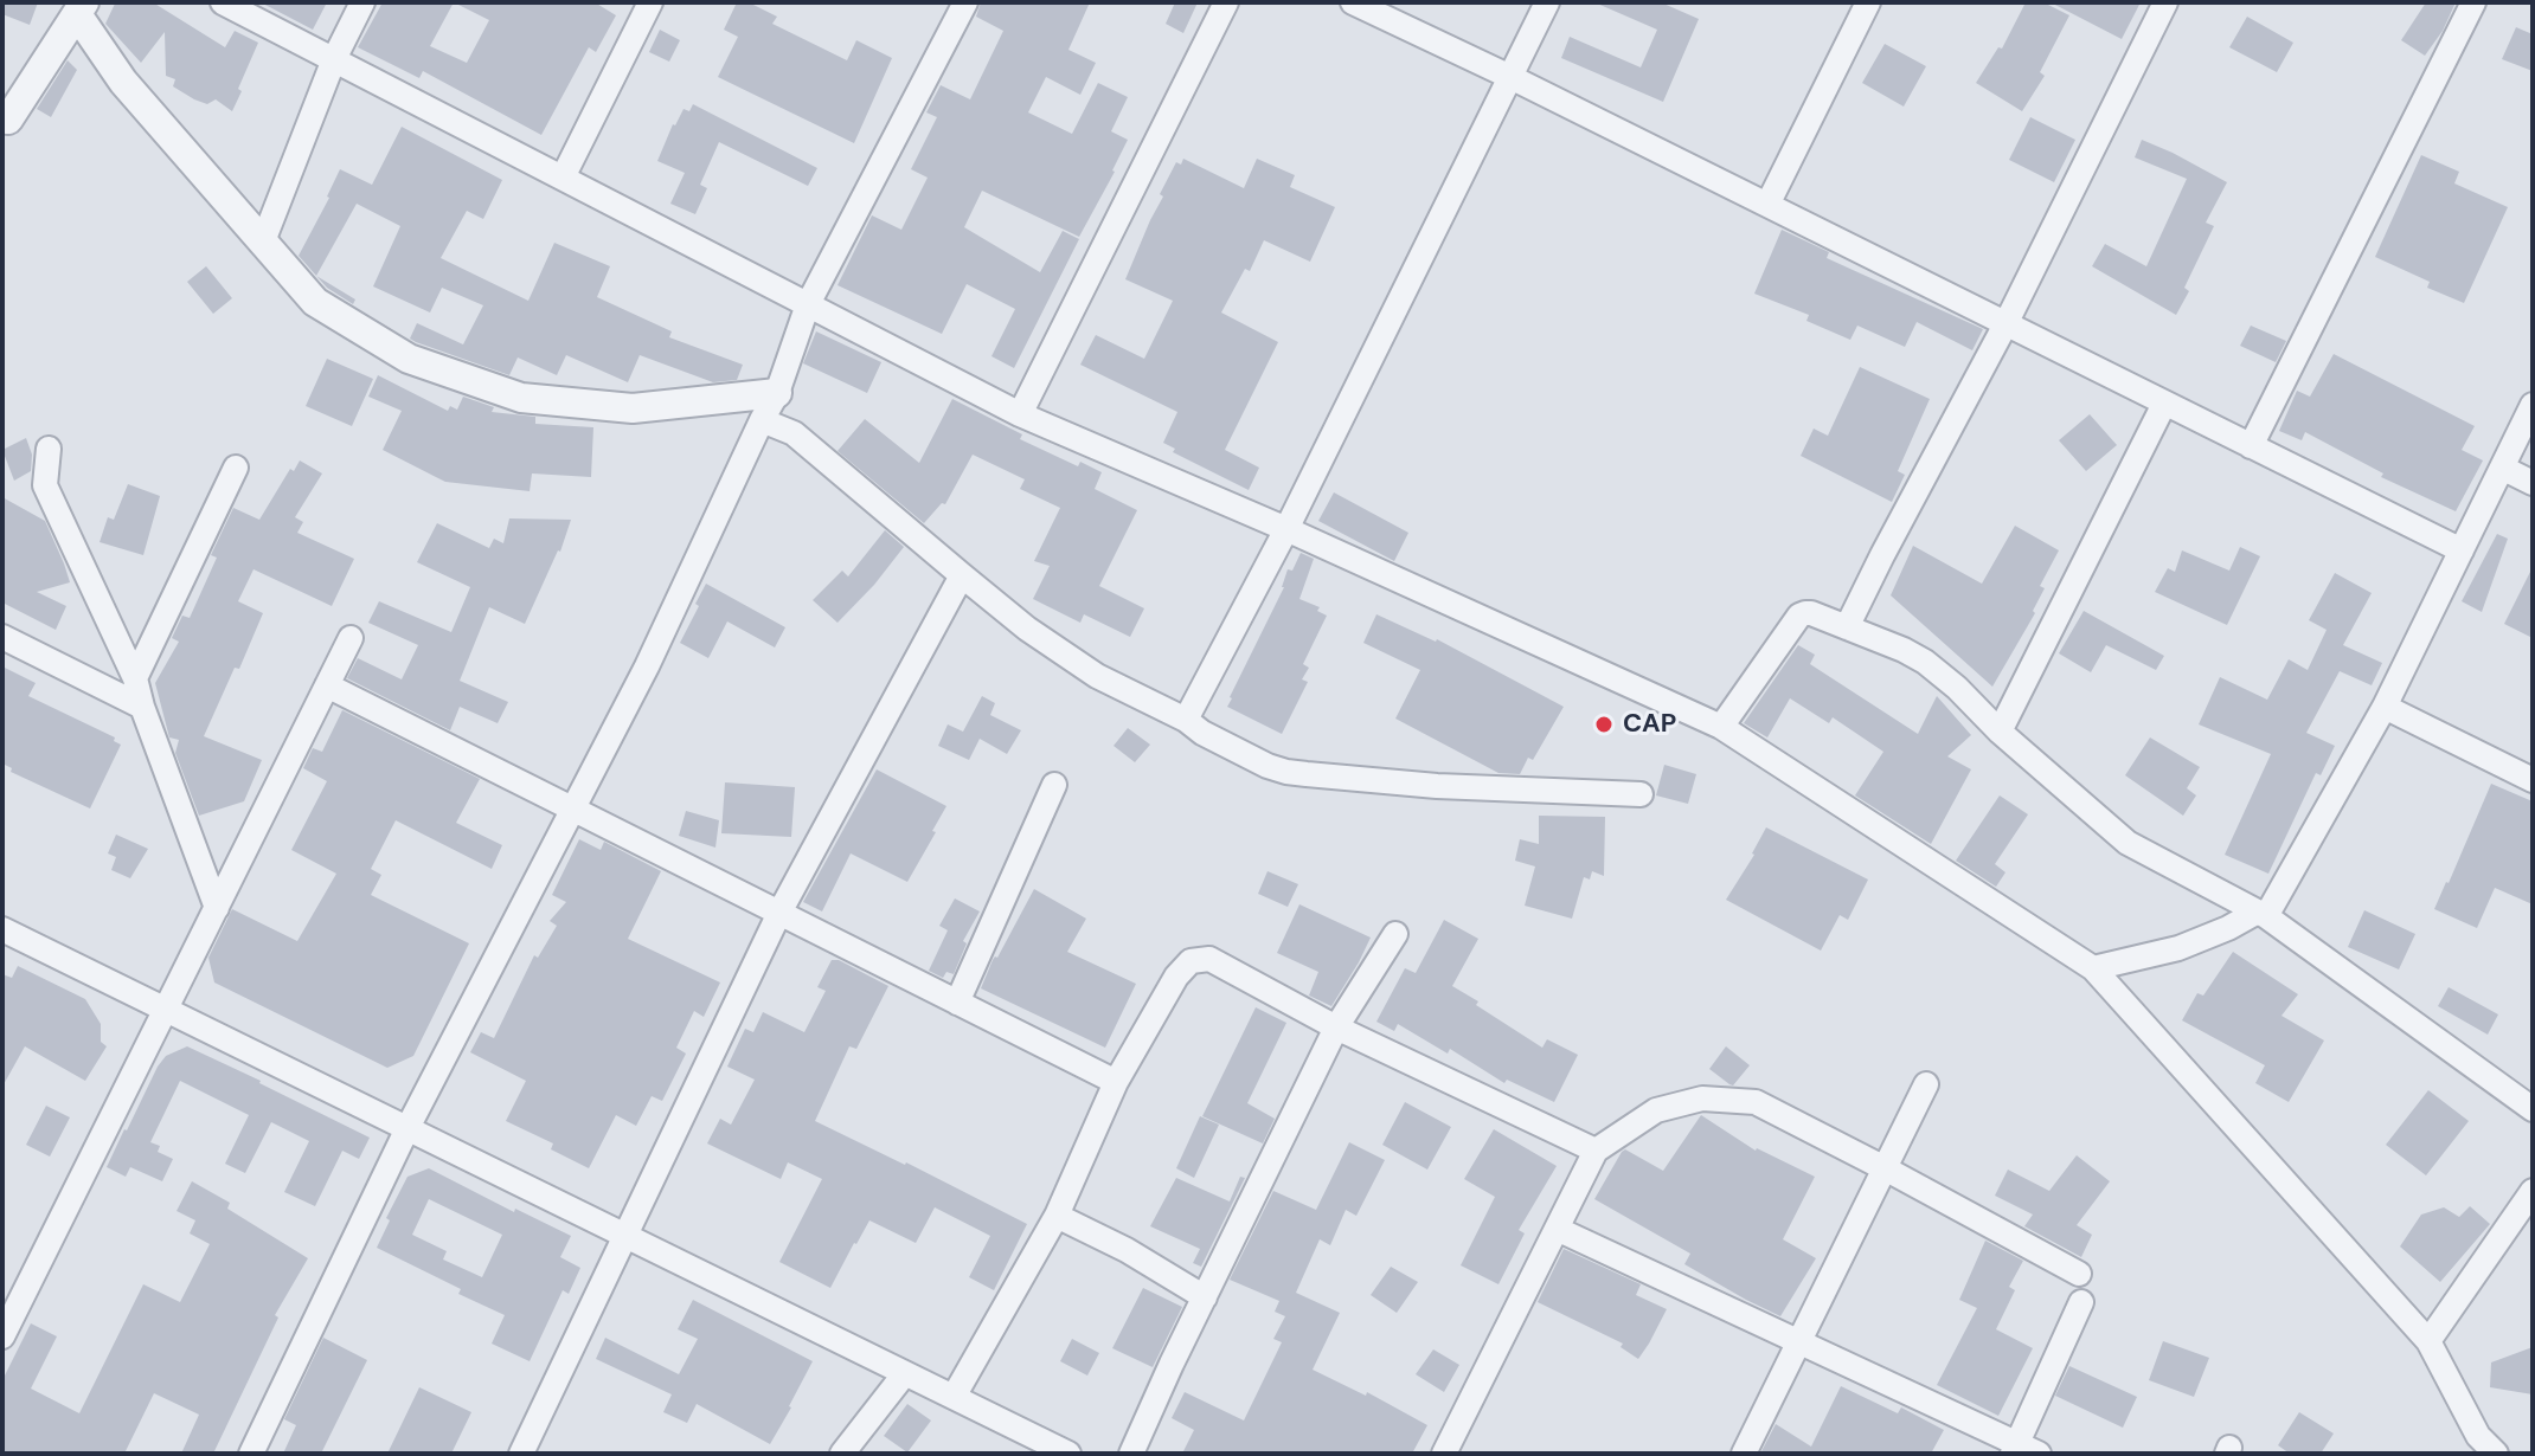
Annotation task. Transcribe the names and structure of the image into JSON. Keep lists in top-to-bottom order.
{
  "places": ["CAP"]
}
